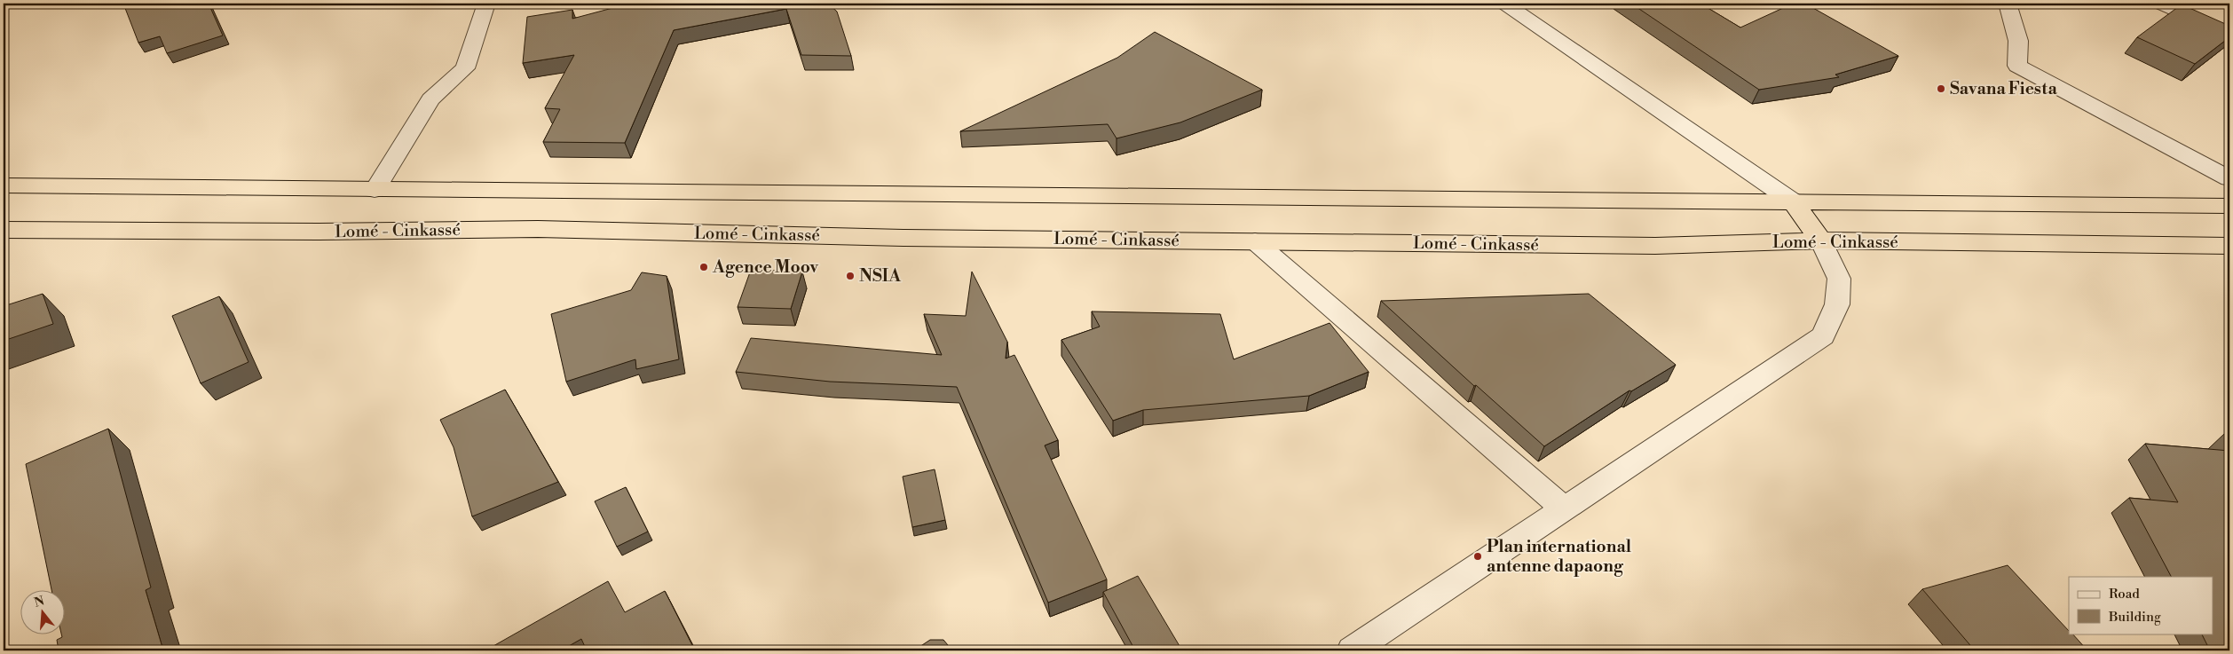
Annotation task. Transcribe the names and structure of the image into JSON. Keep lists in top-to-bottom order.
{
  "streets": {
    "highway": ["Lomé - Cinkassé"]
  },
  "places": [
    "Savana Fiesta",
    "Agence Moov",
    "NSIA",
    "Plan international antenne dapaong"
  ],
  "legend": ["Road", "Building"],
  "north": "top"
}
